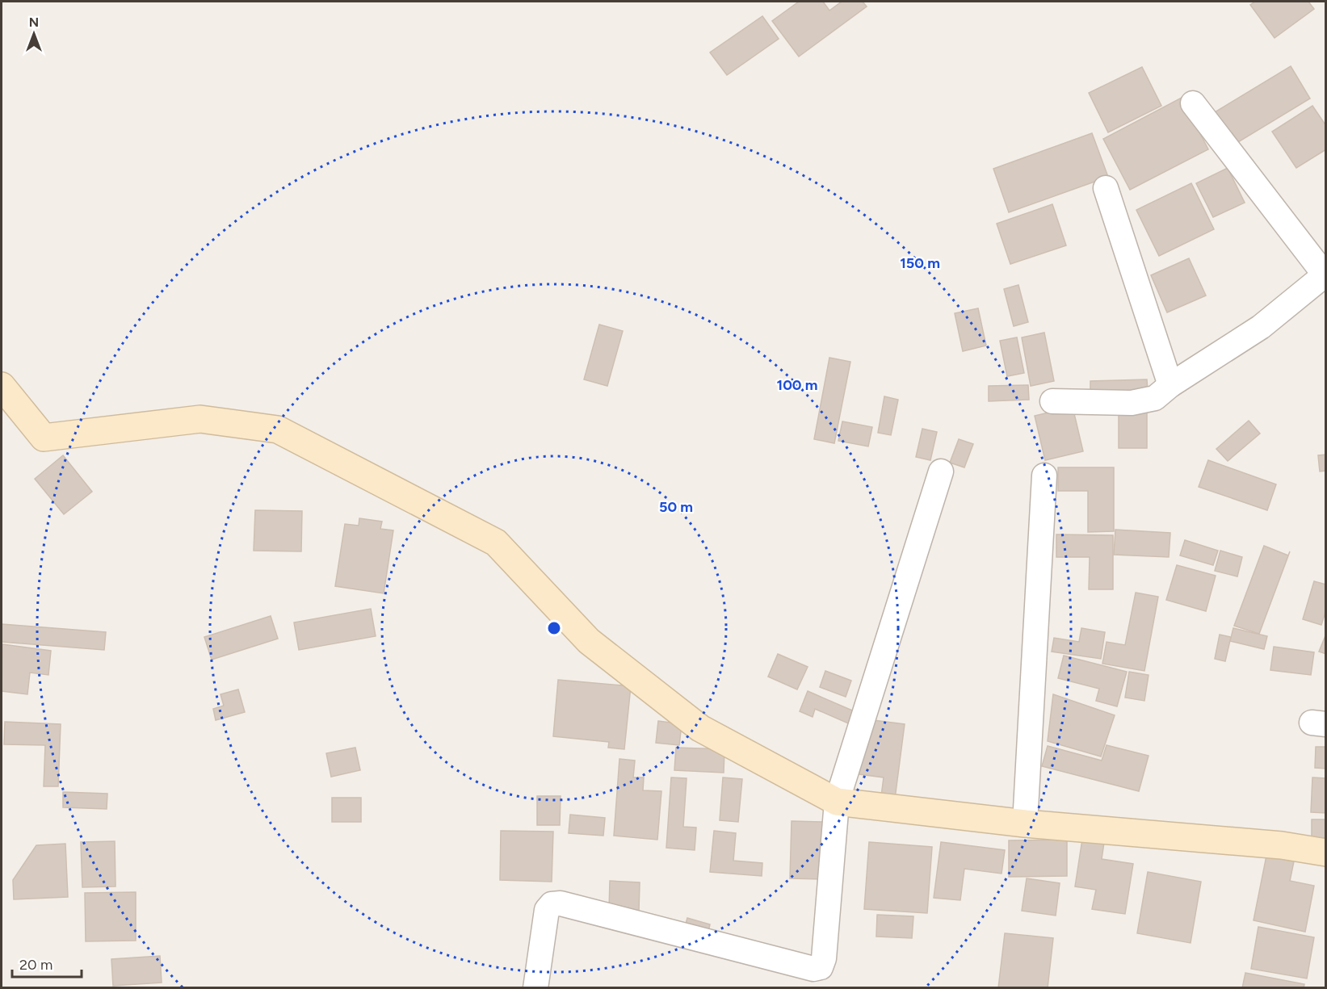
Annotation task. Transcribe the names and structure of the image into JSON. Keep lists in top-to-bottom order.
{
  "scale_bar": "20 m",
  "north": "top",
  "rings": ["150 m", "100 m", "50 m"]
}
